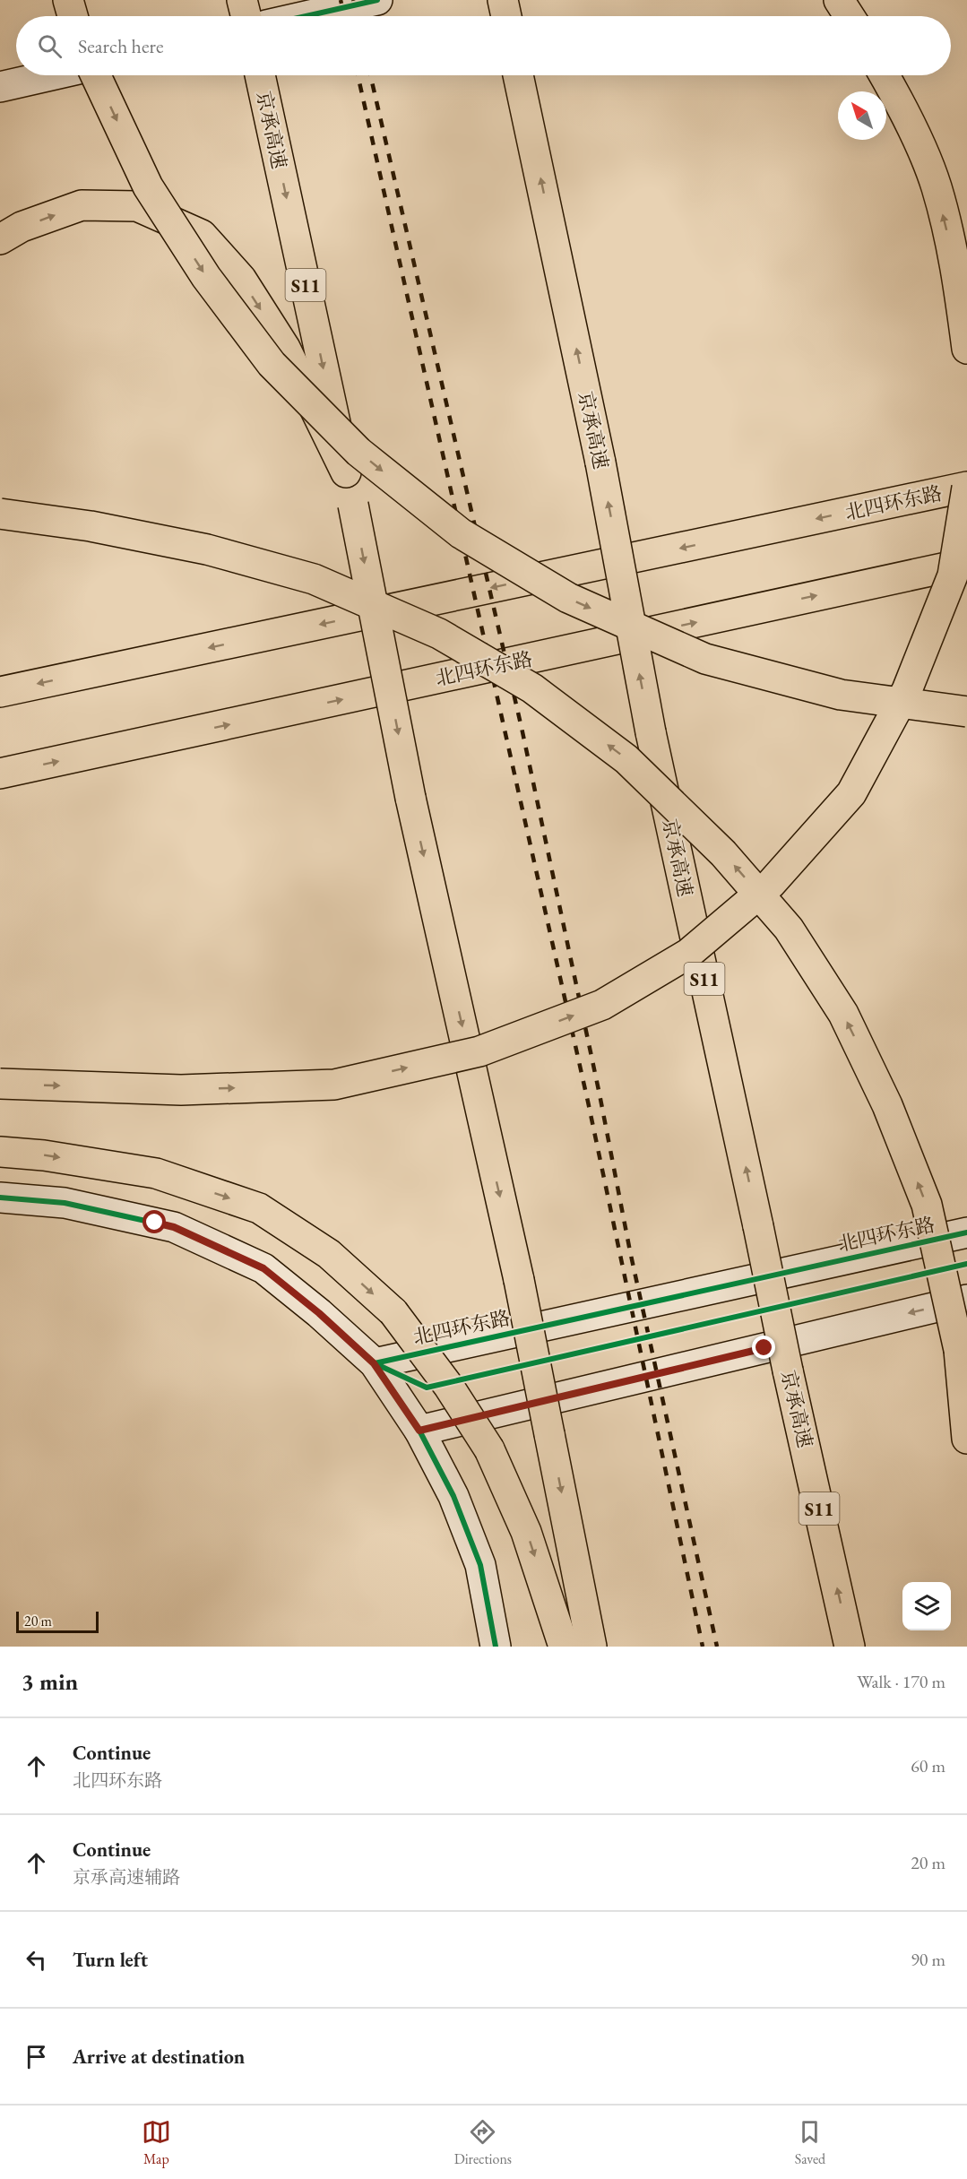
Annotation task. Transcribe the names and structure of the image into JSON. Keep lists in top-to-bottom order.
{
  "streets": {
    "highway": ["京承高速", "S11", "北四环东路"]
  },
  "scale_bar": "20 m",
  "north": "top left",
  "page": {
    "search": "Search here",
    "scale": "20 m",
    "heading": ["3 min", "Walk · 170 m"],
    "list": [
      ["Continue", "北四环东路", "60 m"],
      ["Continue", "京承高速辅路", "20 m"],
      ["Turn left", "90 m"],
      "Arrive at destination"
    ],
    "nav": ["Map", "Directions", "Saved"]
  }
}
